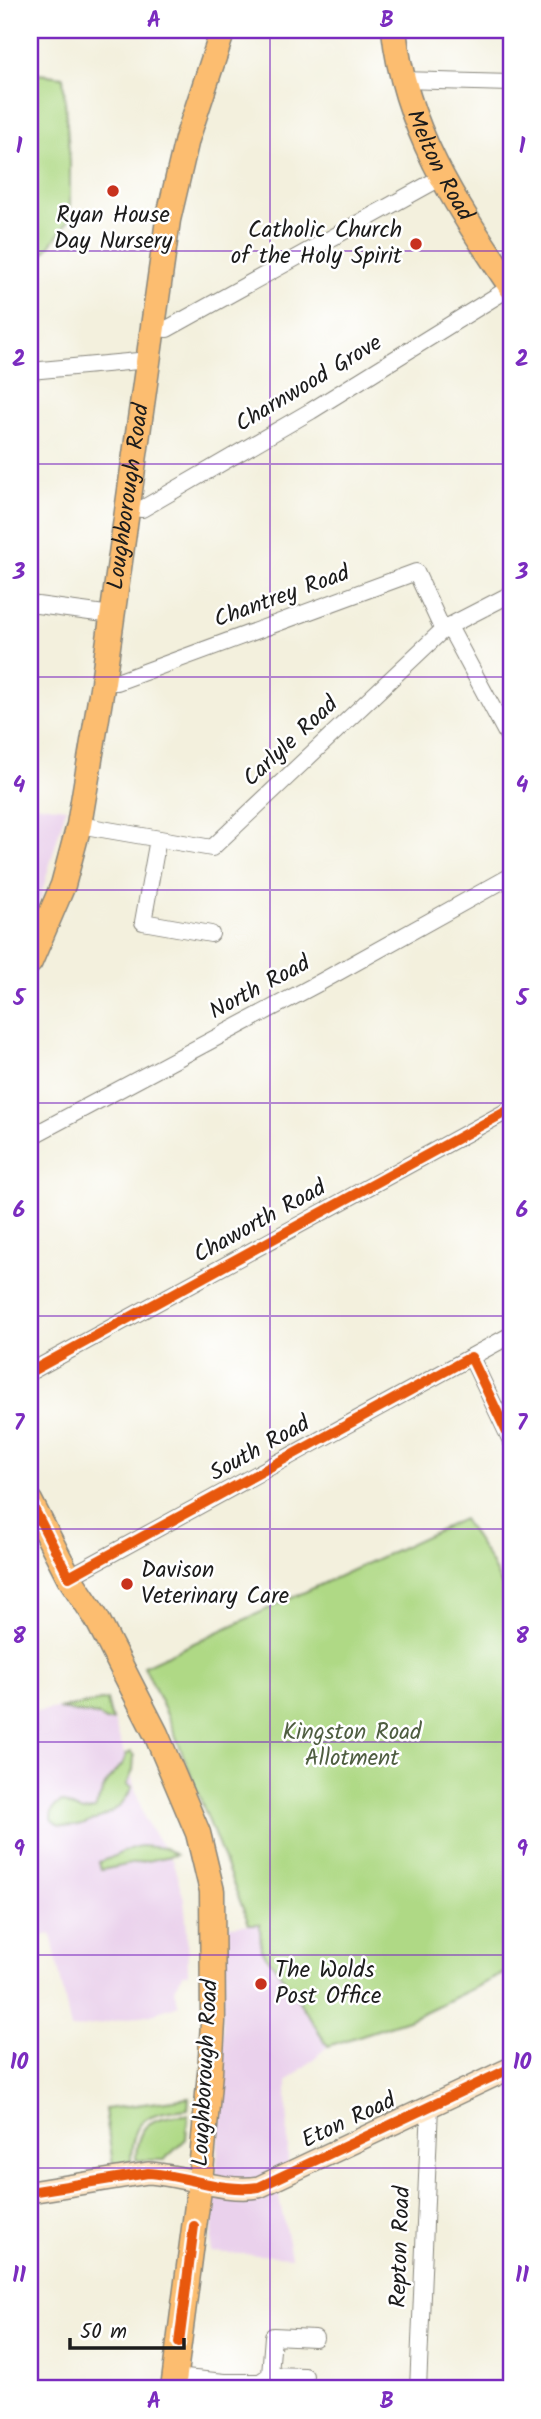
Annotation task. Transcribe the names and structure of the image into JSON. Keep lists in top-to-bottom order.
{
  "streets": {
    "main road": ["Melton Road", "Loughborough Road"],
    "street": [
      "Charnwood Grove",
      "Chantrey Road",
      "Carlyle Road",
      "North Road",
      "Chaworth Road",
      "South Road",
      "Eton Road",
      "Repton Road"
    ]
  },
  "crossings": [
    ["Melton Road", "Charnwood Grove"],
    ["Charnwood Grove", "Loughborough Road"],
    ["Loughborough Road", "Chantrey Road"],
    ["Loughborough Road", "Carlyle Road"],
    ["Loughborough Road", "South Road"],
    ["Loughborough Road", "Eton Road"],
    ["Chantrey Road", "Carlyle Road"],
    ["Eton Road", "Repton Road"]
  ],
  "parks": ["Kingston Road Allotment"],
  "places": [
    "Ryan House Day Nursery",
    "Catholic Church of the Holy Spirit",
    "Davison Veterinary Care",
    "The Wolds Post Office"
  ],
  "scale_bar": "50 m",
  "grid": {
    "columns": ["A", "B"],
    "rows": [
      "1",
      "2",
      "3",
      "4",
      "5",
      "6",
      "7",
      "8",
      "9",
      "10",
      "11"
    ]
  }
}
